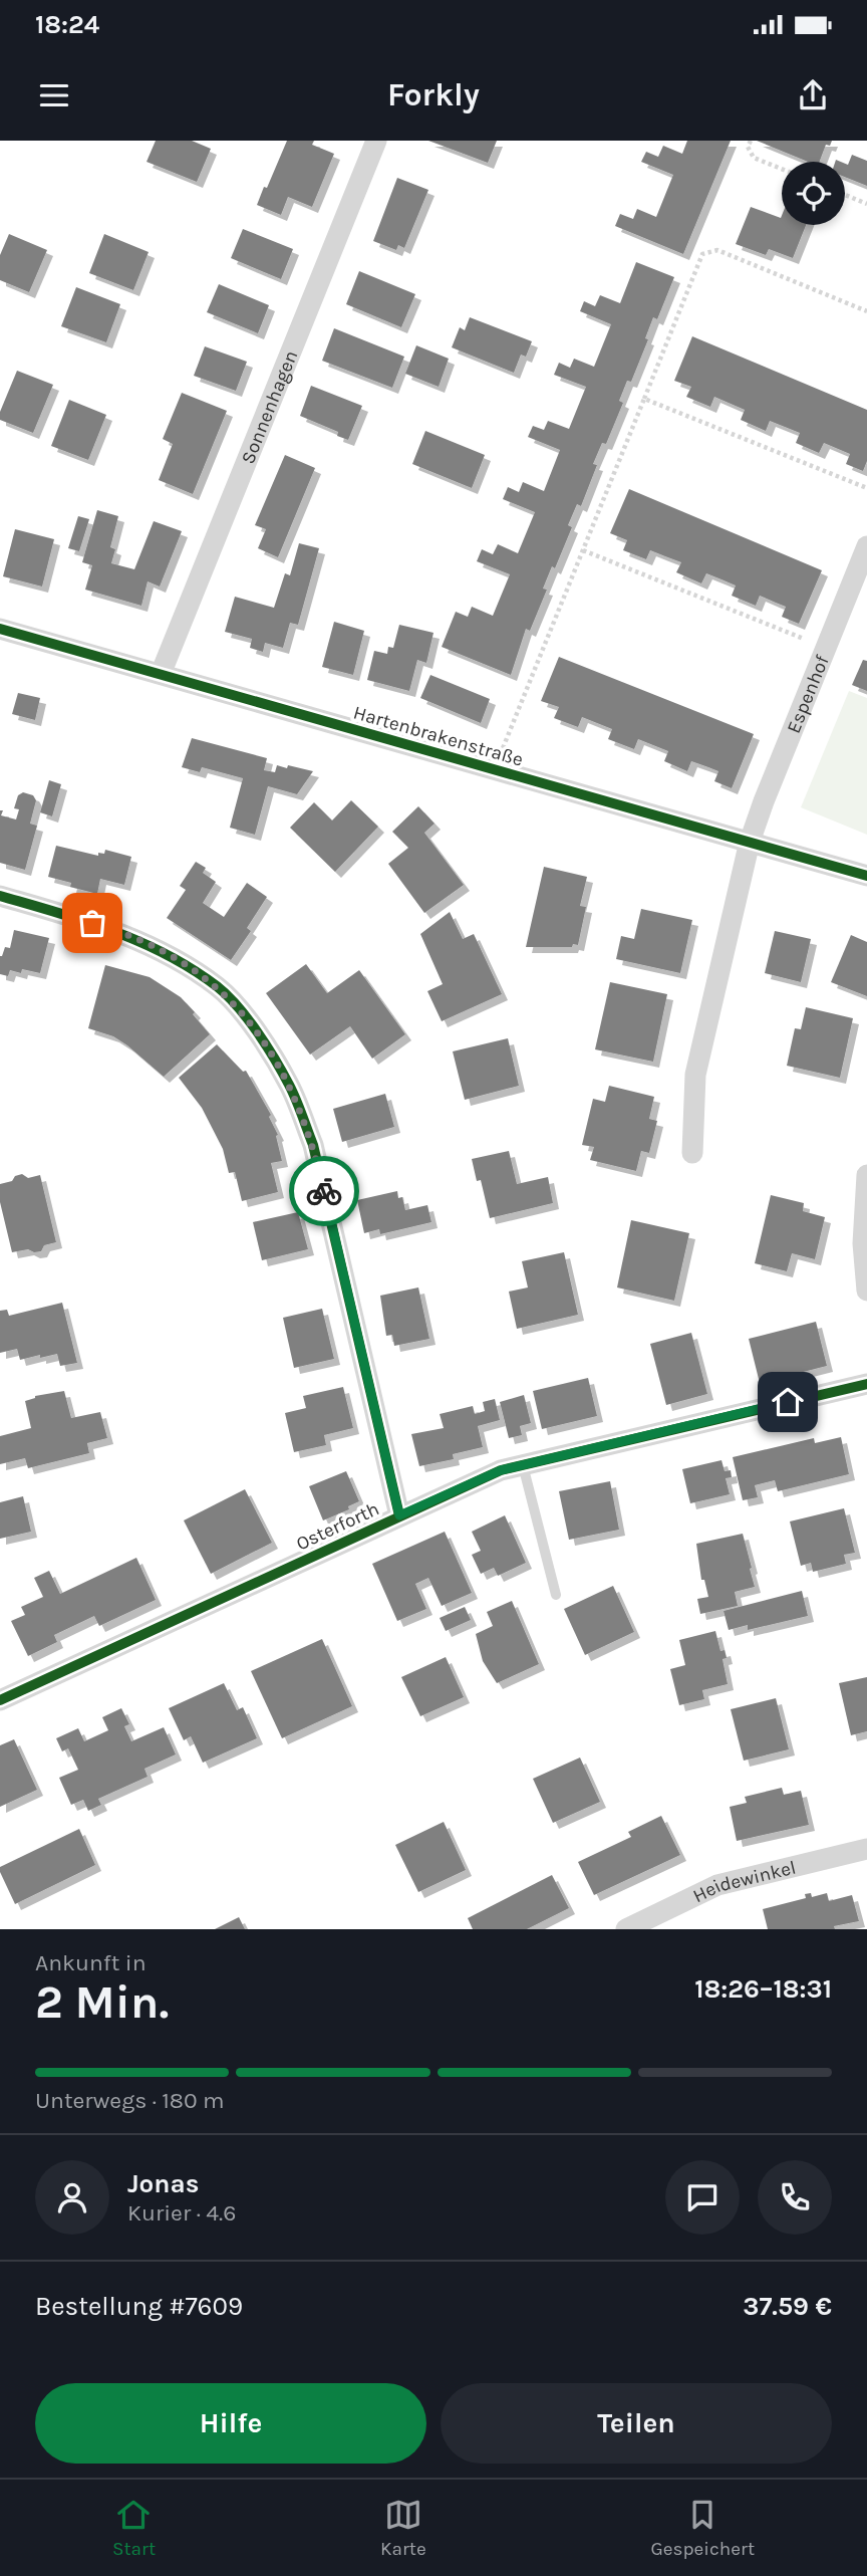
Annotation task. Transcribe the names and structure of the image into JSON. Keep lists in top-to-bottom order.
{
  "streets": {
    "street": [
      "Sonnenhagen",
      "Espenhof",
      "Hartenbrakenstraße",
      "Osterforth",
      "Heidewinkel"
    ]
  },
  "crossings": [
    ["Sonnenhagen", "Hartenbrakenstraße"],
    ["Espenhof", "Hartenbrakenstraße"]
  ],
  "page": {
    "status": "18:24",
    "header": "Forkly",
    "heading": ["2 Min.", "Ankunft in", "18:26–18:31"],
    "panel": [
      "Jonas",
      "Kurier · 4.6",
      "Bestellung #7609",
      "37.59 €"
    ],
    "bar": "Unterwegs · 180 m",
    "buttons": ["Hilfe", "Teilen"],
    "tabs": ["Start", "Karte", "Gespeichert"]
  }
}
